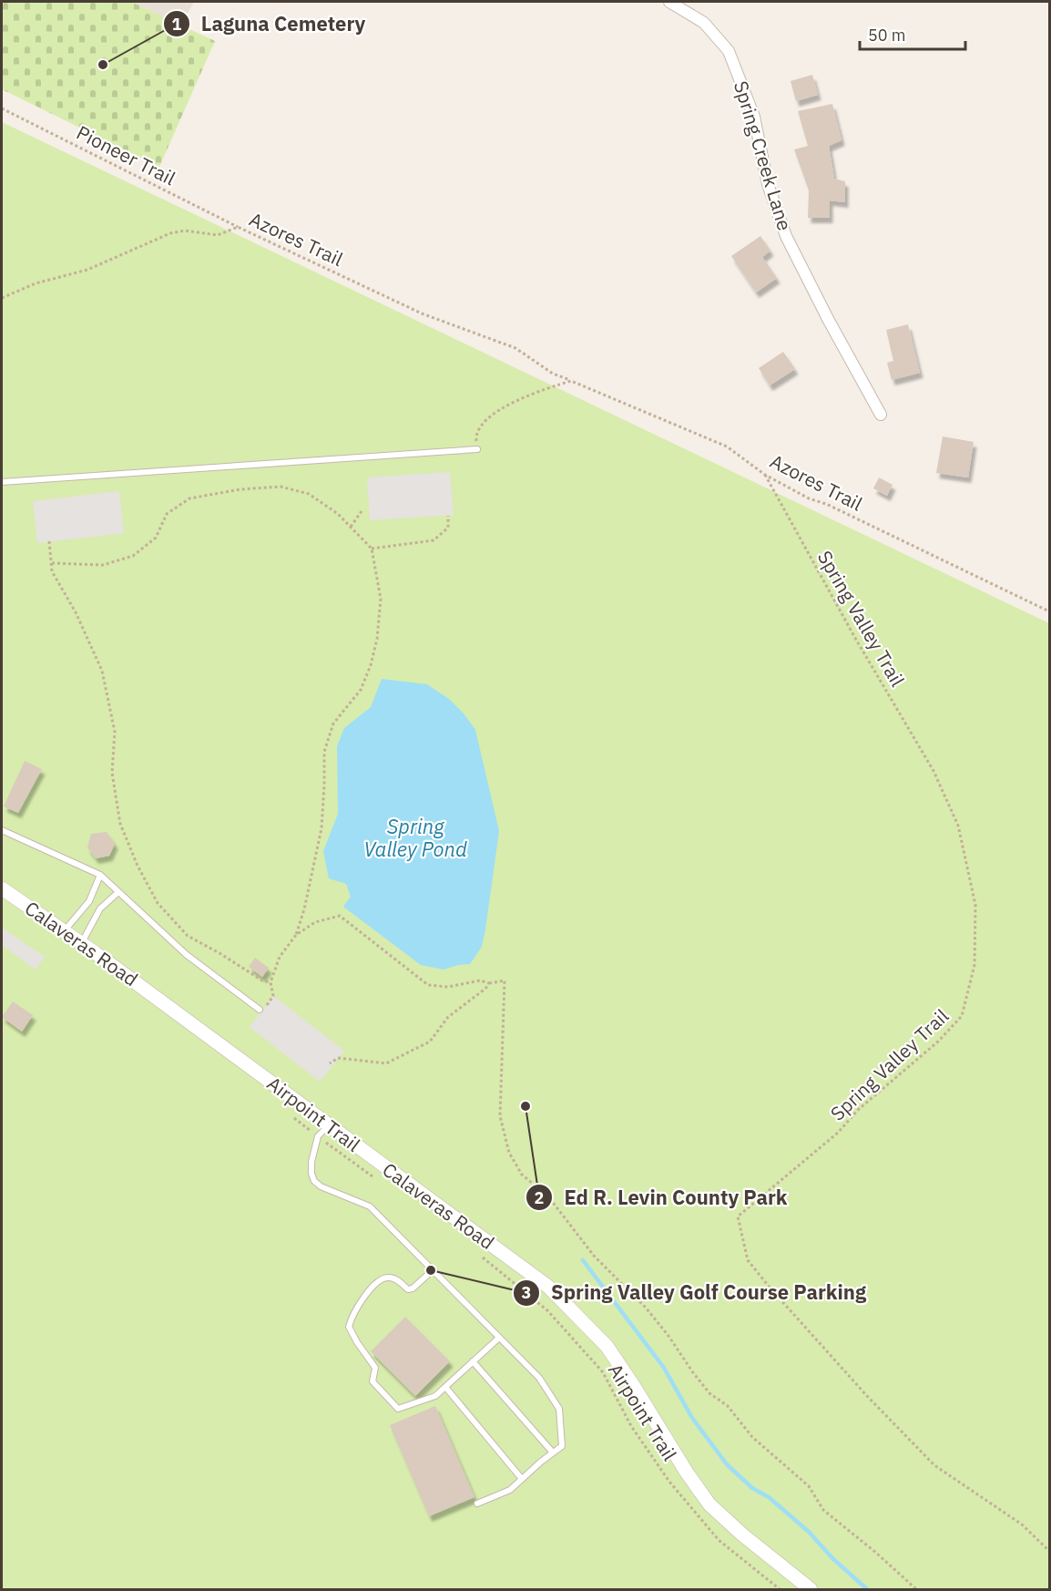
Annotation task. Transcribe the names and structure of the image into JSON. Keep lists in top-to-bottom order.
{
  "streets": {
    "street": ["Spring Creek Lane", "Calaveras Road"],
    "path": [
      "Pioneer Trail",
      "Azores Trail",
      "Spring Valley Trail",
      "Airpoint Trail"
    ]
  },
  "crossings": [
    ["Pioneer Trail", "Azores Trail"],
    ["Azores Trail", "Spring Valley Trail"]
  ],
  "water": ["Spring Valley Pond"],
  "places": ["Laguna Cemetery", "Ed R. Levin County Park", "Spring Valley Golf Course Parking"],
  "scale_bar": "50 m"
}
